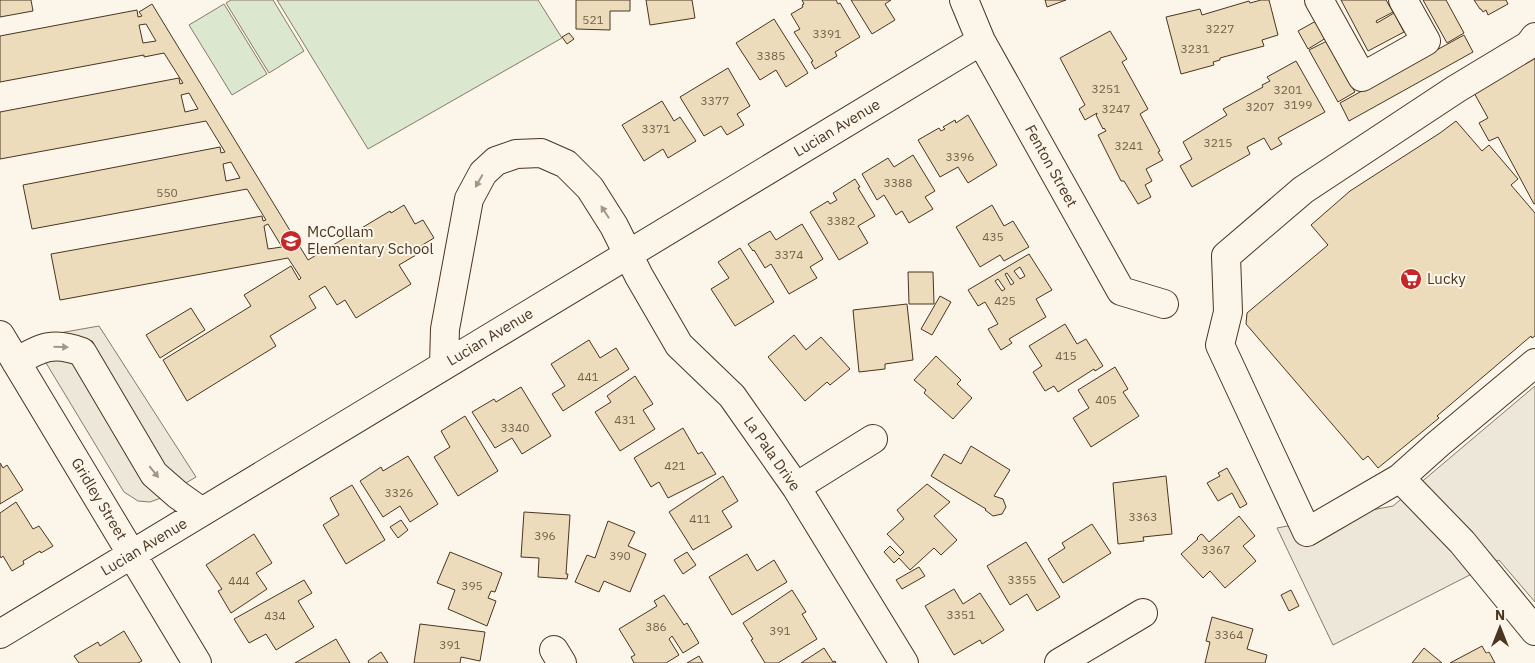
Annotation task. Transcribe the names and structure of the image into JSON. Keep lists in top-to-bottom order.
{
  "streets": {
    "street": [
      "Lucian Avenue",
      "Fenton Street",
      "La Pala Drive",
      "Gridley Street"
    ]
  },
  "crossings": [
    ["Lucian Avenue", "Fenton Street"],
    ["Lucian Avenue", "La Pala Drive"],
    ["Lucian Avenue", "Gridley Street"]
  ],
  "places": {
    "school or university": ["McCollam Elementary School"],
    "supermarket": ["Lucky"]
  },
  "house_numbers": [
    "521",
    "3227",
    "3391",
    "3231",
    "3385",
    "3251",
    "3201",
    "3377",
    "3199",
    "3207",
    "3247",
    "3371",
    "3215",
    "3241",
    "3396",
    "3388",
    "550",
    "3382",
    "435",
    "3374",
    "425",
    "415",
    "441",
    "405",
    "431",
    "3340",
    "421",
    "3326",
    "3363",
    "411",
    "396",
    "3367",
    "390",
    "3355",
    "444",
    "395",
    "3351",
    "434",
    "386",
    "391",
    "3364",
    "391"
  ],
  "north": "top"
}
